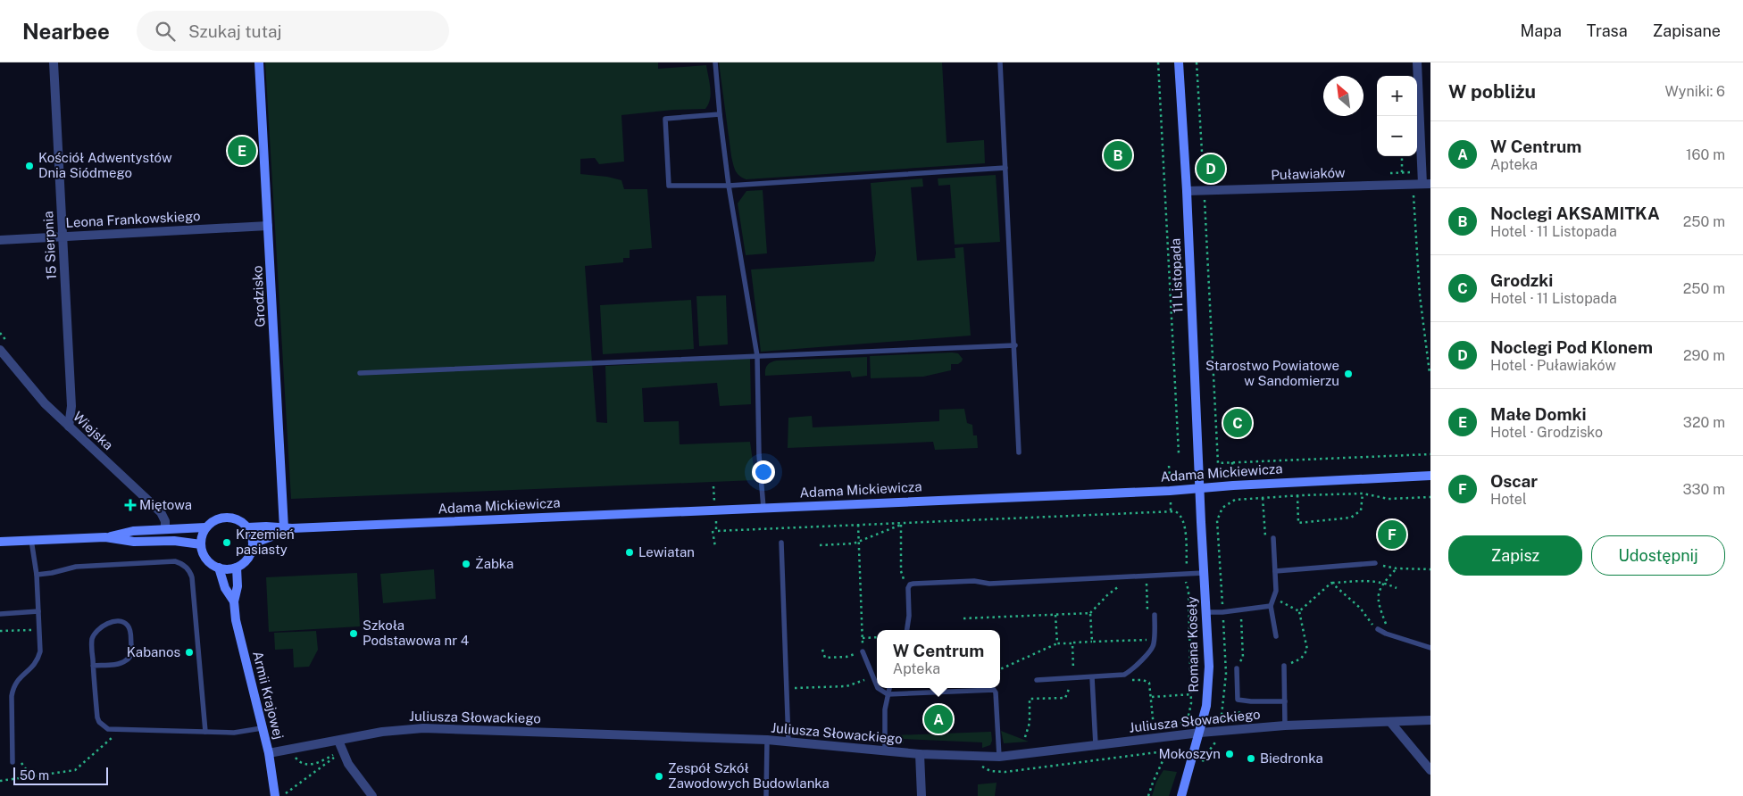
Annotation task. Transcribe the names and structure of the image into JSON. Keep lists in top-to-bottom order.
{
  "streets": {
    "street": [
      "Puławiaków",
      "Leona Frankowskiego",
      "15 Sierpnia",
      "11 Listopada",
      "Grodzisko",
      "Wiejska",
      "Adama Mickiewicza",
      "Romana Koseły",
      "Armii Krajowej",
      "Juliusza Słowackiego"
    ]
  },
  "crossings": [
    ["Puławiaków", "11 Listopada"],
    ["Leona Frankowskiego", "15 Sierpnia"],
    ["Leona Frankowskiego", "Grodzisko"],
    ["15 Sierpnia", "Wiejska"],
    ["11 Listopada", "Adama Mickiewicza"],
    ["11 Listopada", "Romana Koseły"],
    ["Grodzisko", "Adama Mickiewicza"],
    ["Adama Mickiewicza", "Romana Koseły"],
    ["Adama Mickiewicza", "Armii Krajowej"],
    ["Romana Koseły", "Juliusza Słowackiego"],
    ["Armii Krajowej", "Juliusza Słowackiego"]
  ],
  "places": {
    "other": [
      "Kościół Adwentystów Dnia Siódmego",
      "Starostwo Powiatowe w Sandomierzu",
      "Krzemień pasiasty",
      "Lewiatan",
      "Żabka",
      "Szkoła Podstawowa nr 4",
      "Kabanos",
      "Mokoszyn",
      "Biedronka",
      "Zespół Szkół Zawodowych Budowlanka"
    ],
    "health": ["Miętowa"]
  },
  "scale_bar": "50 m",
  "north": "top left",
  "page": {
    "header": "Nearbee",
    "search": "Szukaj tutaj",
    "nav": ["Mapa", "Trasa", "Zapisane"],
    "heading": ["W pobliżu", "Wyniki: 6"],
    "map_buttons": ["+", "−"],
    "list": [
      {
        "mark": "A",
        "name": "W Centrum",
        "note": "Apteka",
        "value": "160 m"
      },
      {
        "mark": "B",
        "name": "Noclegi AKSAMITKA",
        "note": "Hotel · 11 Listopada",
        "value": "250 m"
      },
      {
        "mark": "C",
        "name": "Grodzki",
        "note": "Hotel · 11 Listopada",
        "value": "250 m"
      },
      {
        "mark": "D",
        "name": "Noclegi Pod Klonem",
        "note": "Hotel · Puławiaków",
        "value": "290 m"
      },
      {
        "mark": "E",
        "name": "Małe Domki",
        "note": "Hotel · Grodzisko",
        "value": "320 m"
      },
      {
        "mark": "F",
        "name": "Oscar",
        "note": "Hotel",
        "value": "330 m"
      }
    ],
    "pins": [
      "E",
      "B",
      "D",
      "C",
      "F",
      "A"
    ],
    "buttons": ["Zapisz", "Udostępnij"],
    "popup": ["W Centrum", "Apteka"],
    "scale": "50 m"
  }
}
